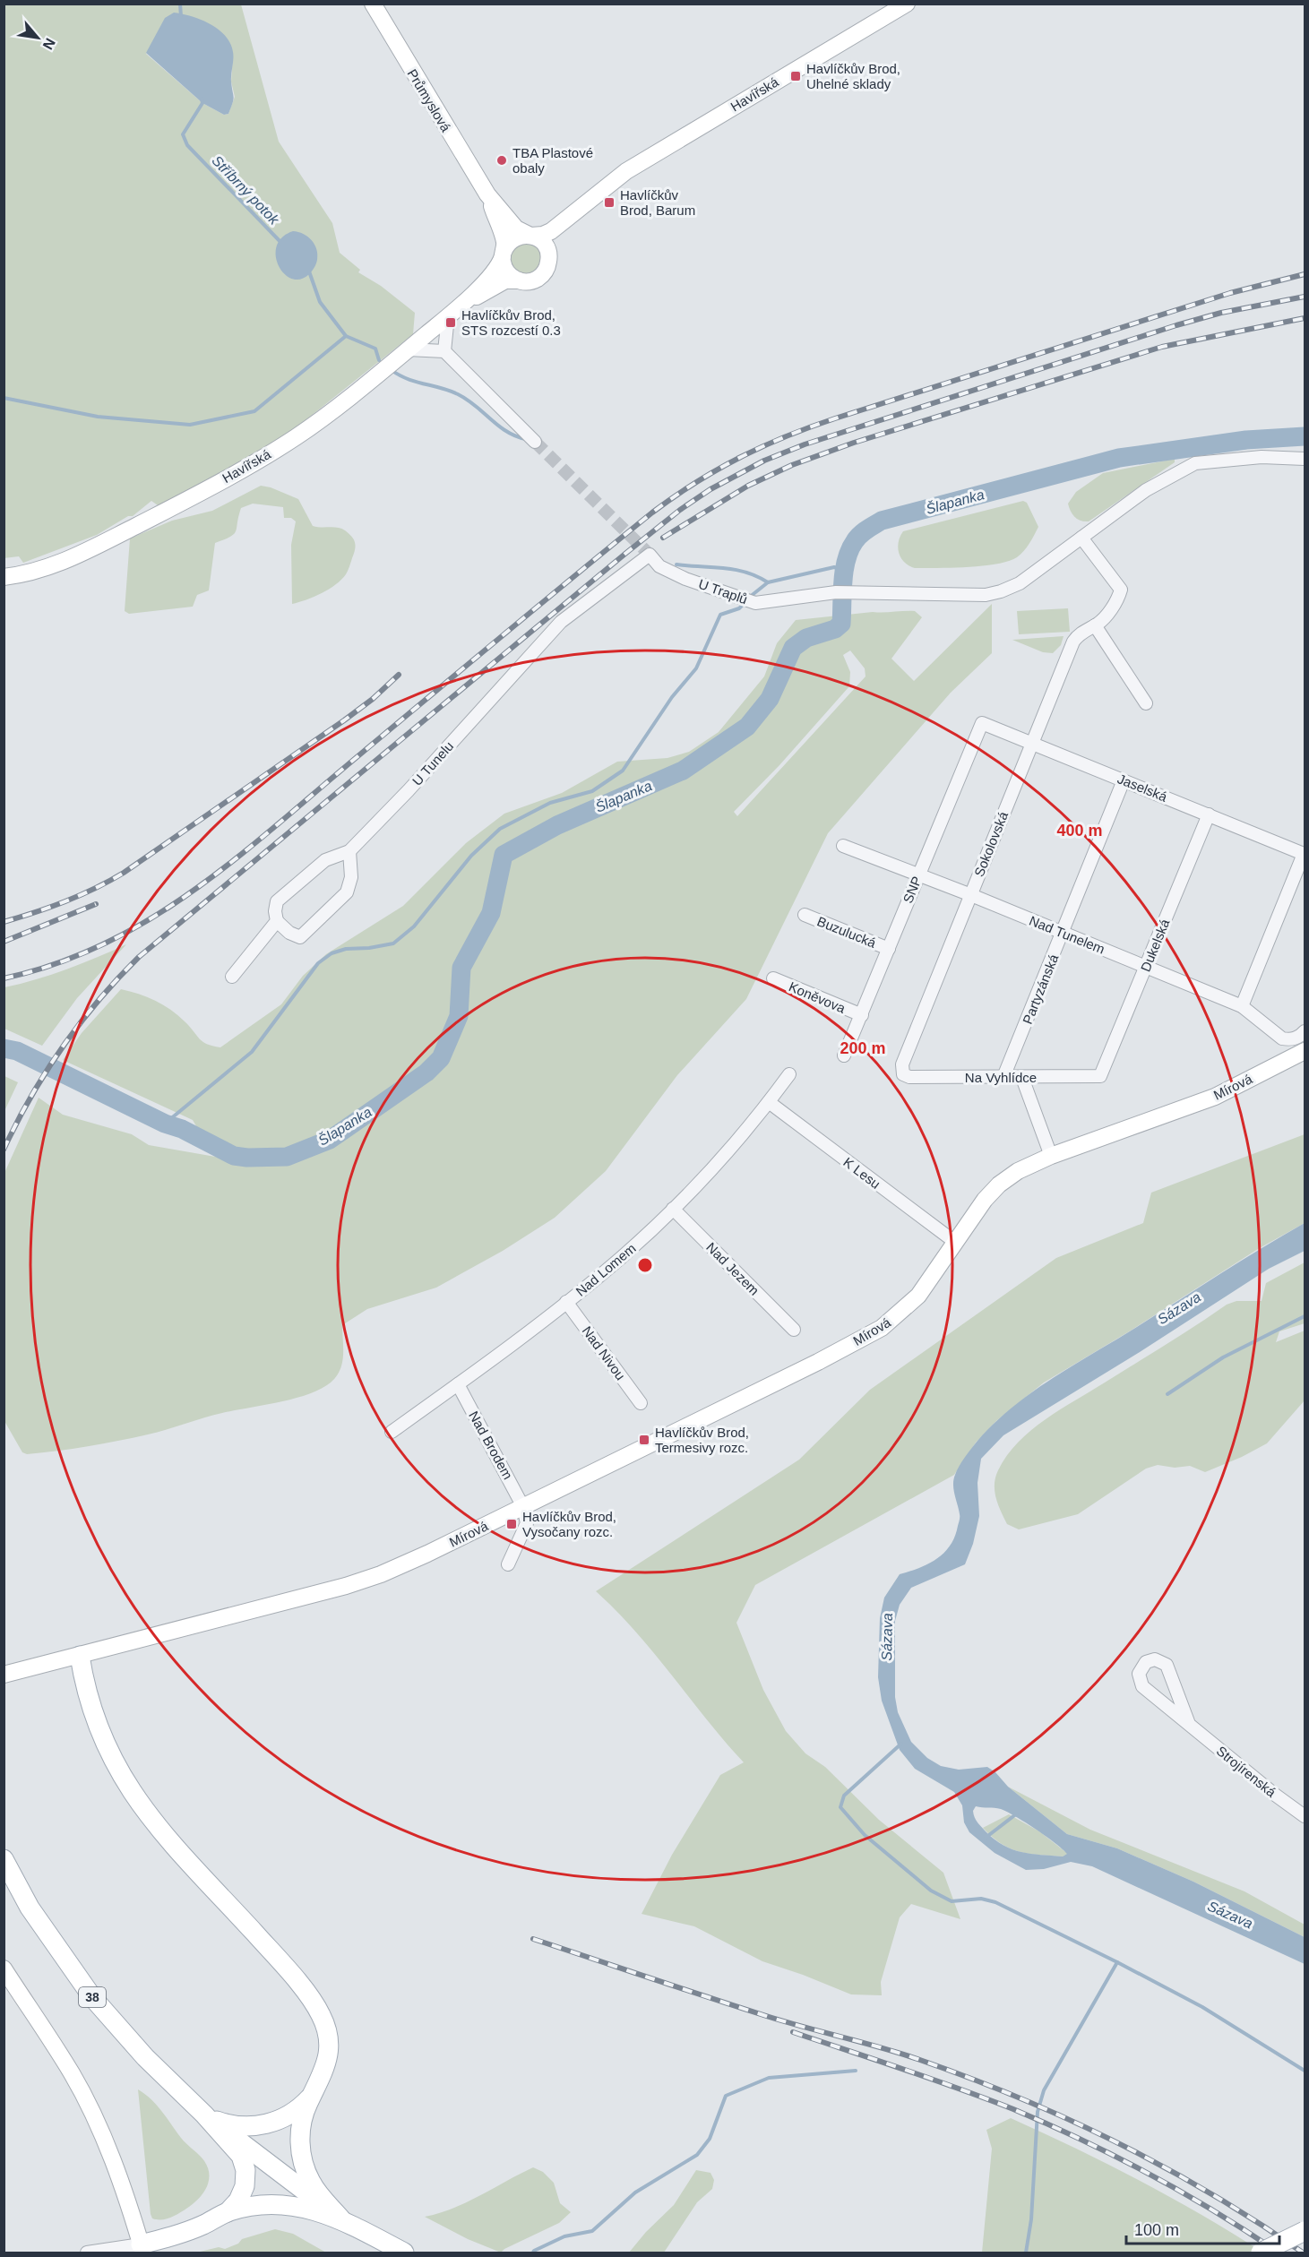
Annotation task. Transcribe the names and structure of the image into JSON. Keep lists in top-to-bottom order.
{
  "streets": {
    "main road": ["38"],
    "street": [
      "Havířská",
      "Průmyslová",
      "U Traplů",
      "U Tunelu",
      "Jaselská",
      "Sokolovská",
      "SNP",
      "Buzulucká",
      "Nad Tunelem",
      "Dukelská",
      "Partyzánská",
      "Koněvova",
      "Na Vyhlídce",
      "Mírová",
      "K Lesu",
      "Nad Jezem",
      "Nad Lomem",
      "Nad Nivou",
      "Nad Brodem",
      "Strojírenská"
    ]
  },
  "crossings": [
    ["Havířská", "Průmyslová"],
    ["U Traplů", "U Tunelu"],
    ["U Traplů", "Sokolovská"],
    ["Jaselská", "Sokolovská"],
    ["Jaselská", "SNP"],
    ["Jaselská", "Nad Tunelem"],
    ["Jaselská", "Dukelská"],
    ["Jaselská", "Partyzánská"],
    ["Sokolovská", "Nad Tunelem"],
    ["Sokolovská", "Na Vyhlídce"],
    ["SNP", "Buzulucká"],
    ["SNP", "Nad Tunelem"],
    ["SNP", "Koněvova"],
    ["Nad Tunelem", "Dukelská"],
    ["Nad Tunelem", "Partyzánská"],
    ["Dukelská", "Na Vyhlídce"],
    ["Partyzánská", "Na Vyhlídce"],
    ["Mírová", "K Lesu"],
    ["Mírová", "Nad Brodem"],
    ["K Lesu", "Nad Lomem"],
    ["Nad Jezem", "Nad Lomem"],
    ["Nad Lomem", "Nad Nivou"],
    ["Nad Lomem", "Nad Brodem"]
  ],
  "water": ["Stříbrný potok", "Šlapanka", "Sázava"],
  "places": {
    "transit": [
      "Havlíčkův Brod, Uhelné sklady",
      "Havlíčkův Brod, Barum",
      "Havlíčkův Brod, STS rozcestí 0.3",
      "Havlíčkův Brod, Termesivy rozc.",
      "Havlíčkův Brod, Vysočany rozc."
    ],
    "other": ["TBA Plastové obaly"]
  },
  "scale_bar": "100 m",
  "north": "bottom right",
  "rings": ["400 m", "200 m"]
}
